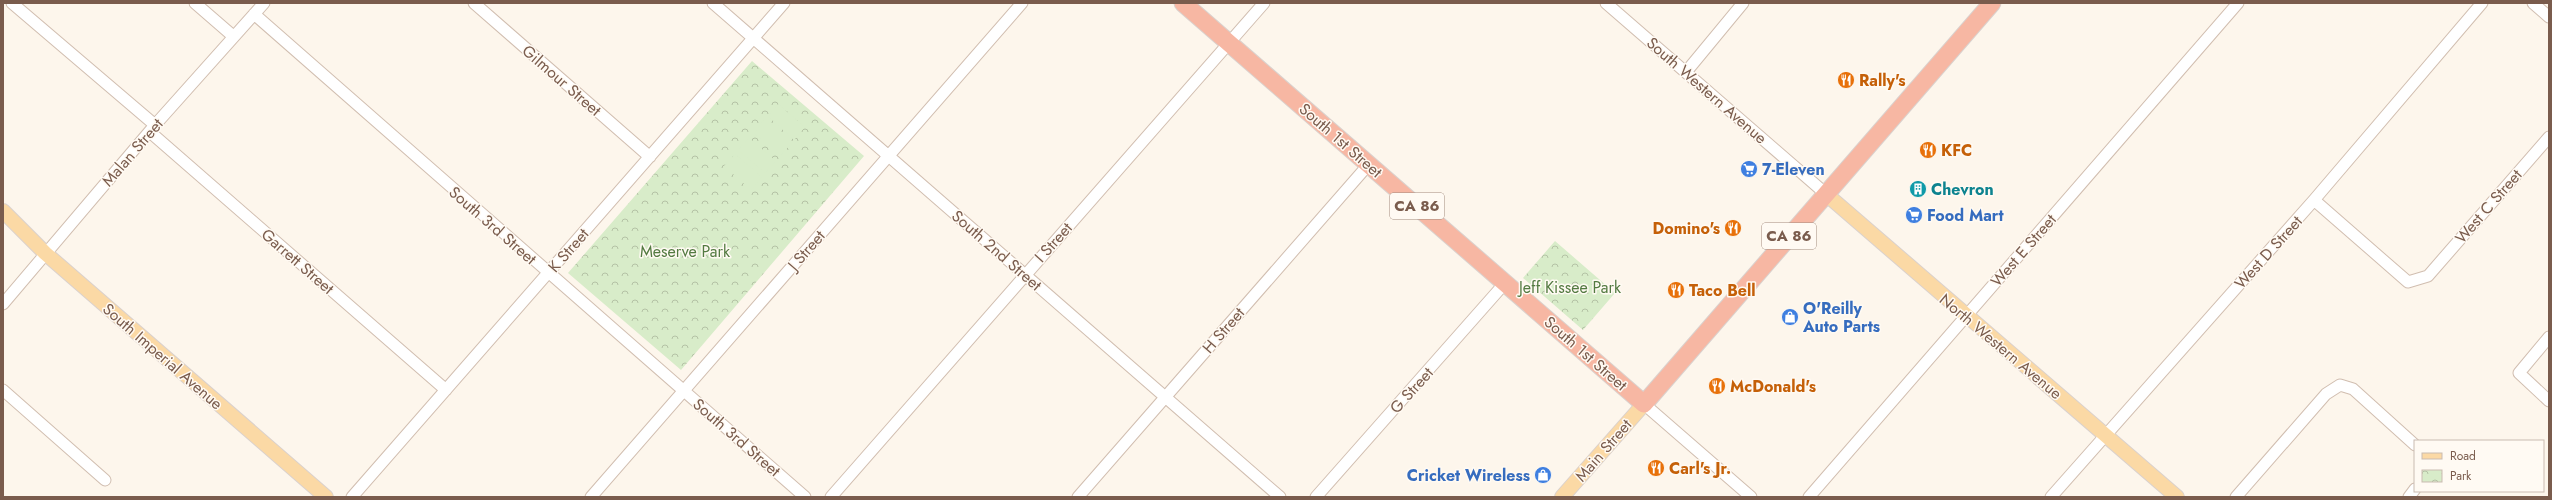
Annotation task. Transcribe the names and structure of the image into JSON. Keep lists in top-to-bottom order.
{
  "streets": {
    "highway": ["South 1st Street", "CA 86"],
    "main road": ["North Western Avenue", "South Imperial Avenue", "Main Street"],
    "street": [
      "Gilmour Street",
      "South Western Avenue",
      "Malan Street",
      "West C Street",
      "South 3rd Street",
      "I Street",
      "K Street",
      "J Street",
      "South 2nd Street",
      "West E Street",
      "West D Street",
      "Garrett Street",
      "H Street",
      "G Street"
    ]
  },
  "crossings": [
    ["Gilmour Street", "K Street"],
    ["South Western Avenue", "CA 86"],
    ["South Western Avenue", "North Western Avenue"],
    ["South 1st Street", "CA 86"],
    ["South 1st Street", "I Street"],
    ["South 1st Street", "H Street"],
    ["South 1st Street", "G Street"],
    ["South 1st Street", "Main Street"],
    ["Malan Street", "South 3rd Street"],
    ["Malan Street", "Garrett Street"],
    ["Malan Street", "South Imperial Avenue"],
    ["CA 86", "North Western Avenue"],
    ["CA 86", "Main Street"],
    ["West C Street", "West D Street"],
    ["South 3rd Street", "K Street"],
    ["South 3rd Street", "J Street"],
    ["I Street", "South 2nd Street"],
    ["K Street", "South 2nd Street"],
    ["K Street", "Garrett Street"],
    ["J Street", "South 2nd Street"],
    ["South 2nd Street", "H Street"],
    ["West E Street", "North Western Avenue"],
    ["West D Street", "North Western Avenue"]
  ],
  "parks": ["Meserve Park", "Jeff Kissee Park"],
  "places": {
    "restaurant": [
      "Rally's",
      "KFC",
      "Domino's",
      "Taco Bell",
      "McDonald's",
      "Carl's Jr."
    ],
    "supermarket": ["7-Eleven", "Food Mart"],
    "building": ["Chevron"],
    "shop": ["O'Reilly Auto Parts", "Cricket Wireless"]
  },
  "legend": ["Road", "Park"]
}
